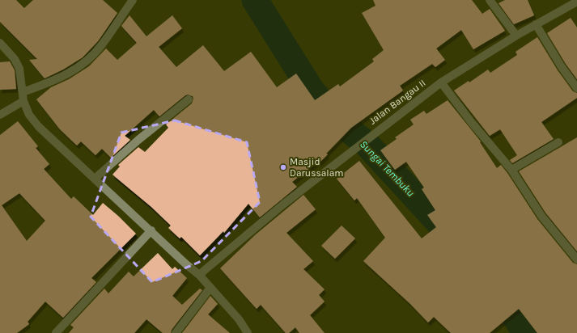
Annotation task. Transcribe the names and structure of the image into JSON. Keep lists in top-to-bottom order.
{
  "streets": {
    "street": ["Jalan Bangau II"]
  },
  "water": ["Sungai Tembuku"],
  "places": ["Masjid Darussalam"]
}
